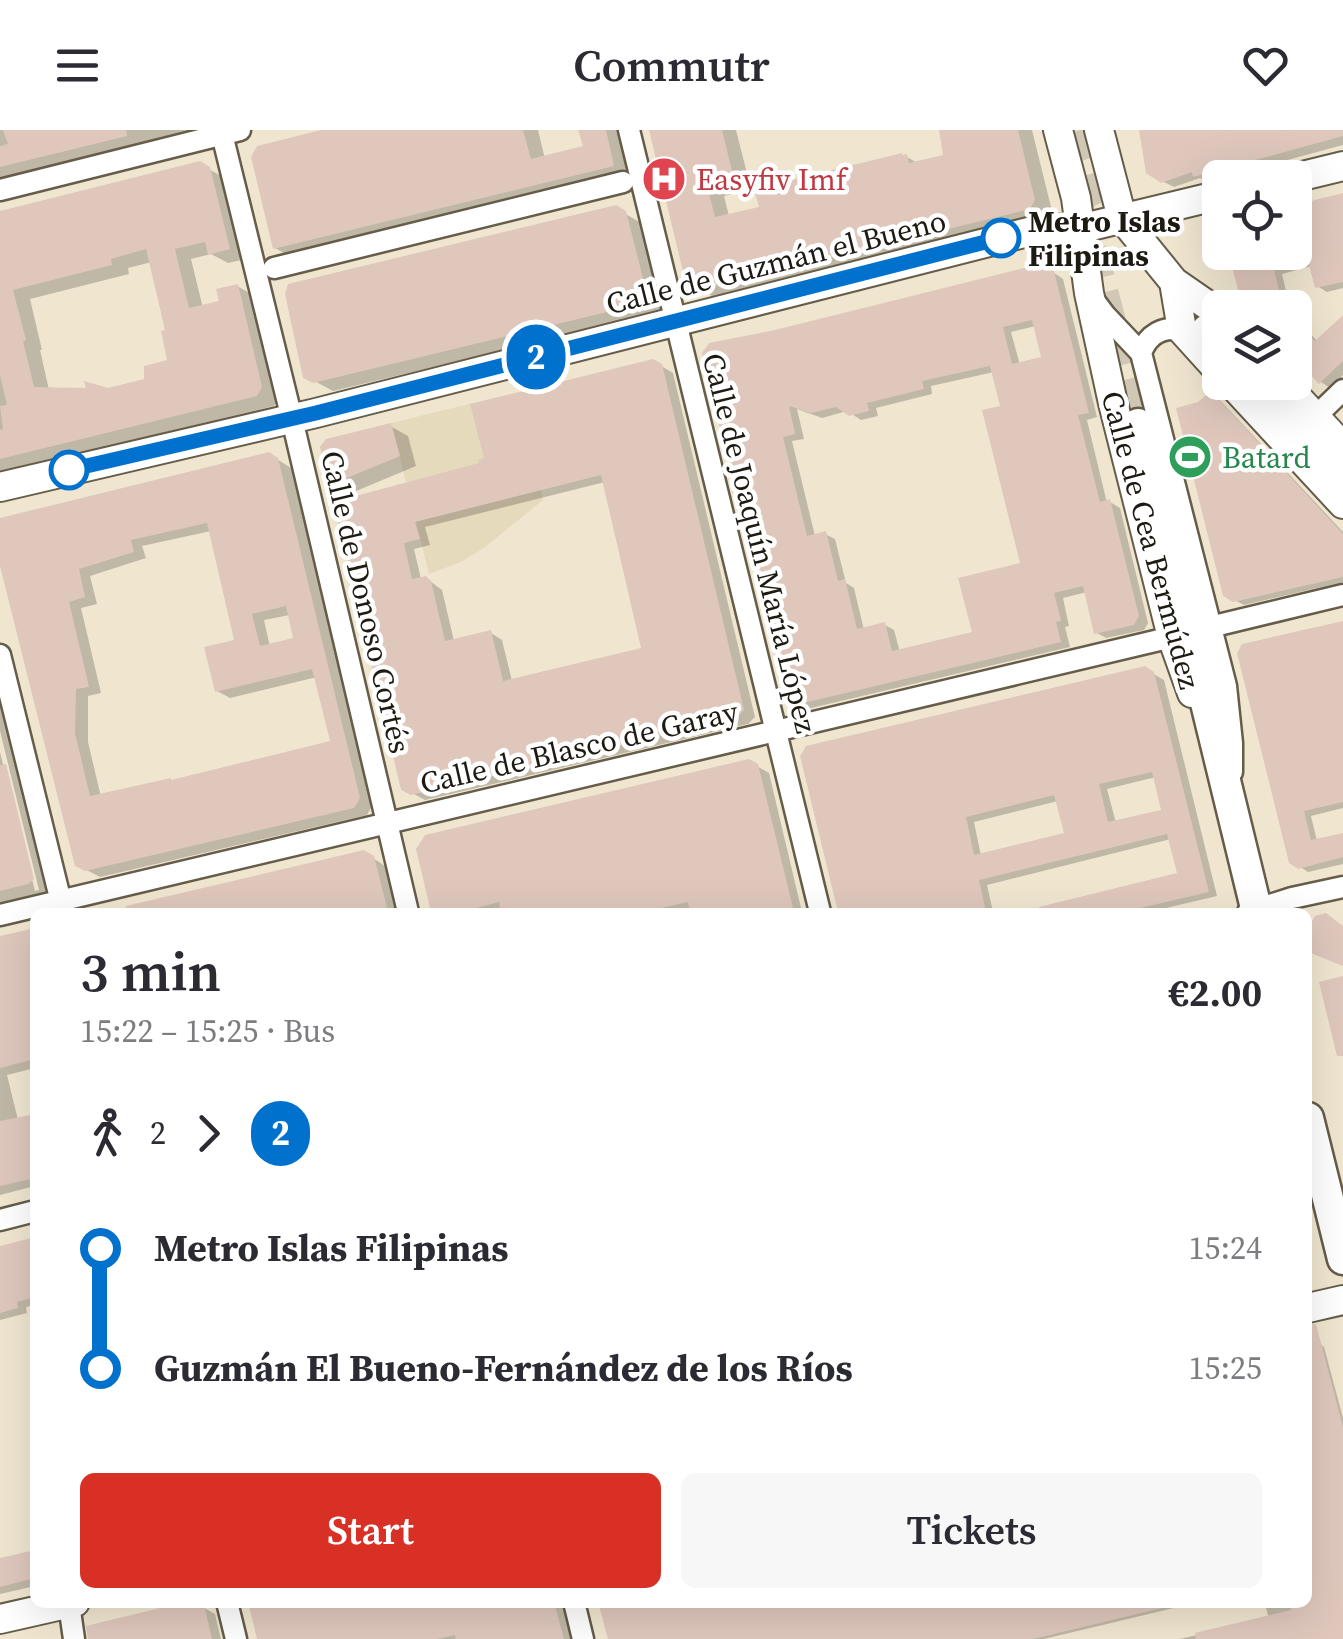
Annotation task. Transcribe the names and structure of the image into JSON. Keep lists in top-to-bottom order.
{
  "streets": {
    "main road": ["Calle de Cea Bermúdez"],
    "street": [
      "Calle de Guzmán el Bueno",
      "Calle de Joaquín María López",
      "Calle de Donoso Cortés",
      "Calle de Blasco de Garay"
    ]
  },
  "crossings": [
    ["Calle de Guzmán el Bueno", "Calle de Cea Bermúdez"],
    ["Calle de Guzmán el Bueno", "Calle de Joaquín María López"],
    ["Calle de Guzmán el Bueno", "Calle de Donoso Cortés"],
    ["Calle de Cea Bermúdez", "Calle de Blasco de Garay"],
    ["Calle de Joaquín María López", "Calle de Blasco de Garay"],
    ["Calle de Donoso Cortés", "Calle de Blasco de Garay"]
  ],
  "places": {
    "hospital": ["Easyfiv Imf"],
    "other": ["Metro Islas Filipinas"],
    "sports": ["Batard"]
  },
  "lines": ["bus line 2"],
  "page": {
    "header": "Commutr",
    "on_map": "2",
    "heading": ["3 min", "15:22 – 15:25 · Bus", "€2.00"],
    "legs": ["2", "2"],
    "list": [
      {
        "name": "Metro Islas Filipinas",
        "value": "15:24"
      },
      {
        "name": "Guzmán El Bueno-Fernández de los Ríos",
        "value": "15:25"
      }
    ],
    "buttons": ["Start", "Tickets"]
  }
}
